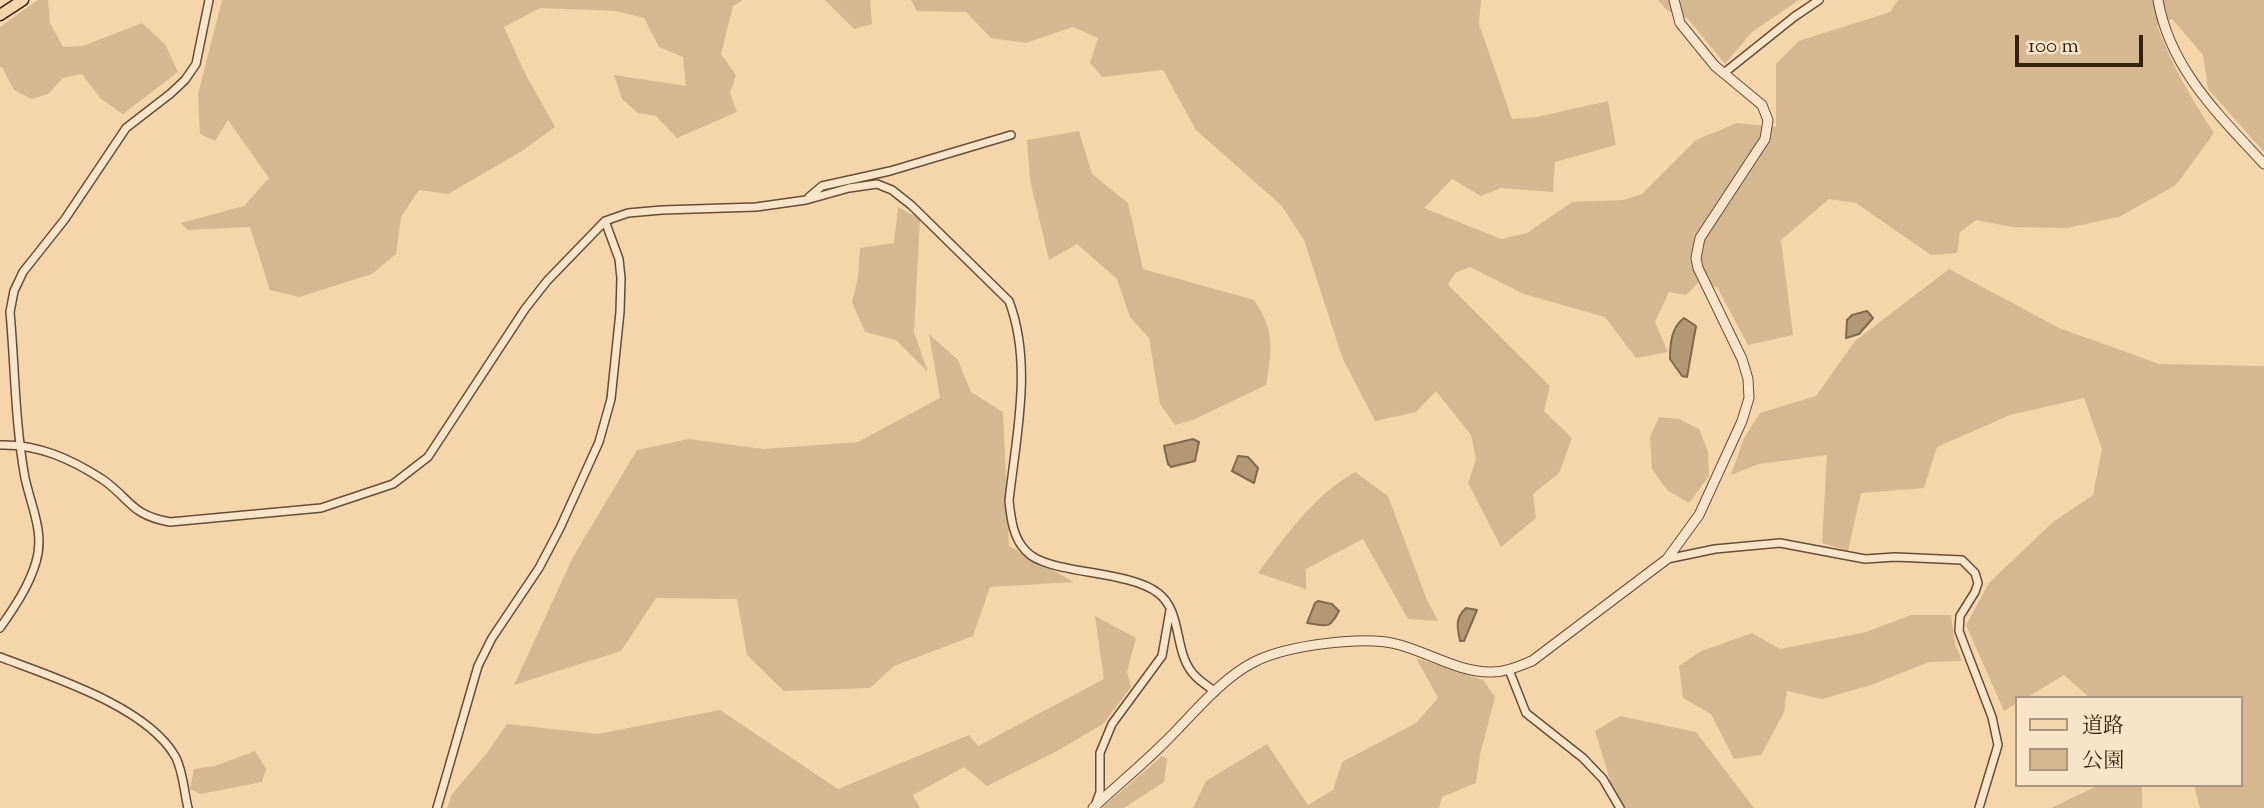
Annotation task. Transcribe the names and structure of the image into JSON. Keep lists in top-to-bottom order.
{
  "legend": ["道路", "公園"],
  "scale_bar": "100 m"
}
